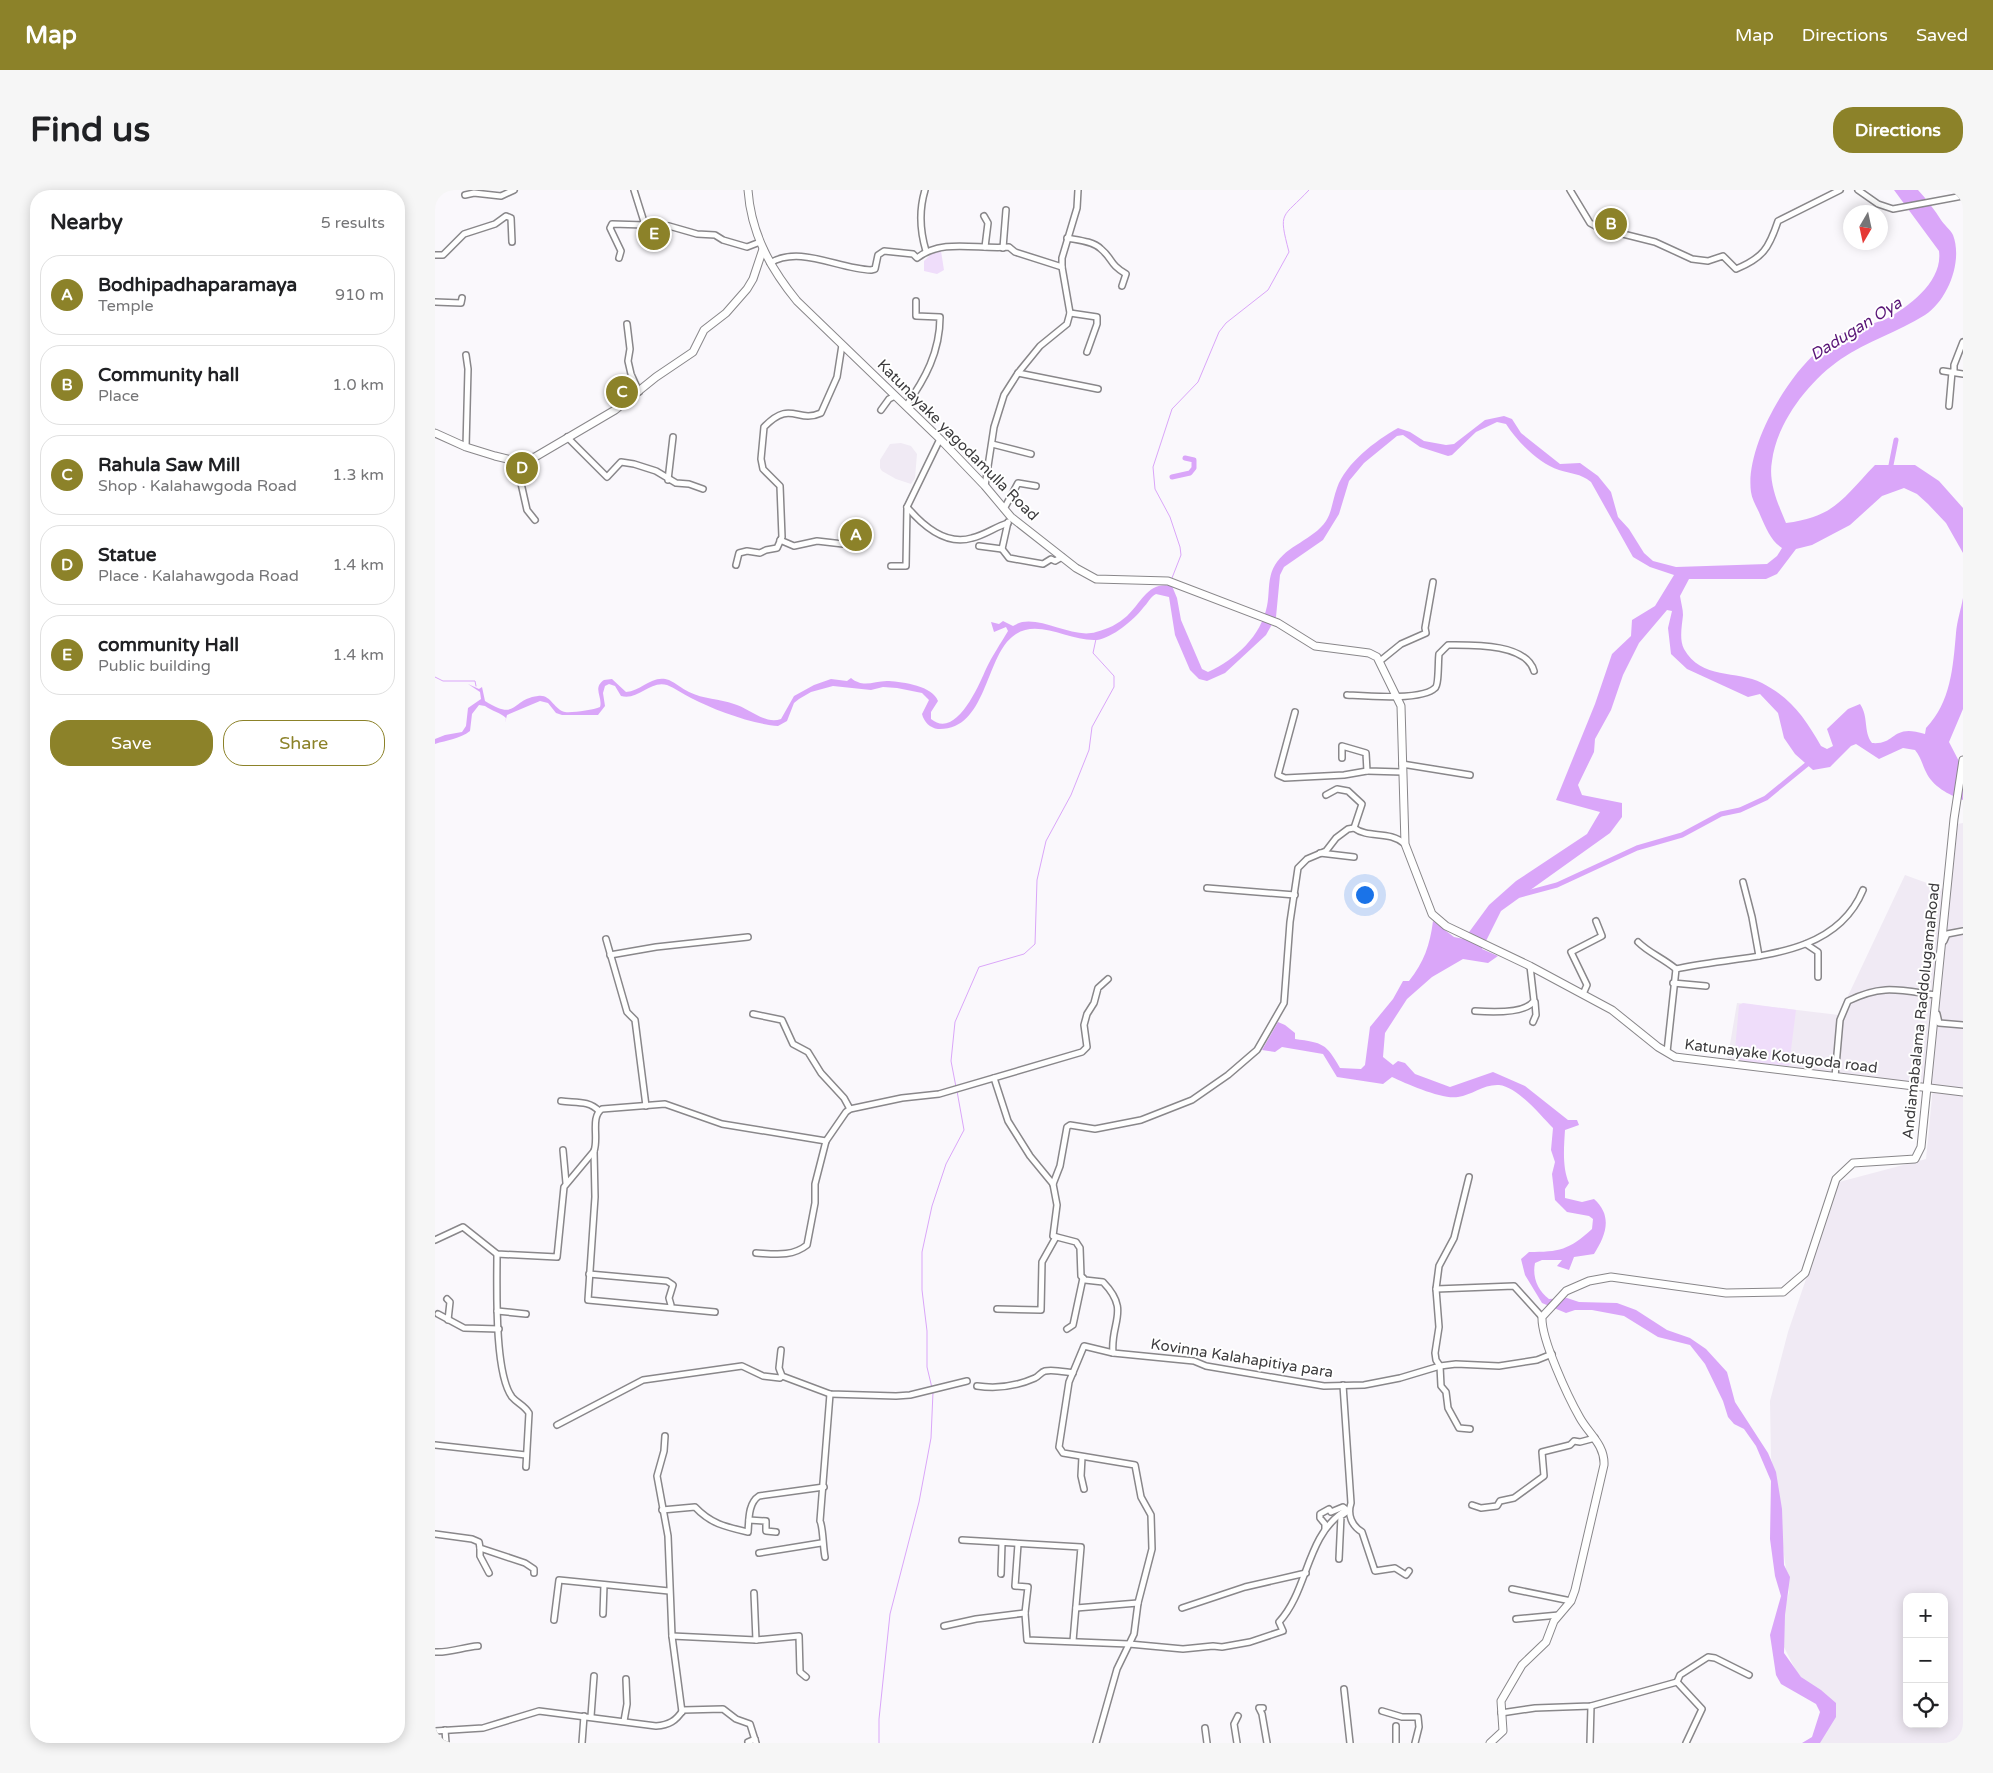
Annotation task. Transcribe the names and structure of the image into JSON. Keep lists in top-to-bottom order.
{
  "streets": {
    "street": [
      "Katunayake yagodamulla Road",
      "Andiamabalama RaddolugamaRoad",
      "Katunayake Kotugoda road",
      "Kovinna Kalahapitiya para"
    ]
  },
  "crossings": [
    ["Katunayake yagodamulla Road", "Katunayake Kotugoda road"],
    ["Andiamabalama RaddolugamaRoad", "Katunayake Kotugoda road"]
  ],
  "water": ["Dadugan Oya"],
  "north": "bottom",
  "page": {
    "header": "Map",
    "nav": ["Map", "Directions", "Saved"],
    "buttons": [
      "Directions",
      ["Save", "Share"]
    ],
    "title": "Find us",
    "heading": ["Nearby", "5 results"],
    "pins": [
      "B",
      "E",
      "C",
      "D",
      "A"
    ],
    "list": [
      {
        "mark": "A",
        "name": "Bodhipadhaparamaya",
        "note": "Temple",
        "value": "910 m"
      },
      {
        "mark": "B",
        "name": "Community hall",
        "note": "Place",
        "value": "1.0 km"
      },
      {
        "mark": "C",
        "name": "Rahula Saw Mill",
        "note": "Shop · Kalahawgoda Road",
        "value": "1.3 km"
      },
      {
        "mark": "D",
        "name": "Statue",
        "note": "Place · Kalahawgoda Road",
        "value": "1.4 km"
      },
      {
        "mark": "E",
        "name": "community Hall",
        "note": "Public building",
        "value": "1.4 km"
      }
    ],
    "map_buttons": ["+", "−"]
  }
}
